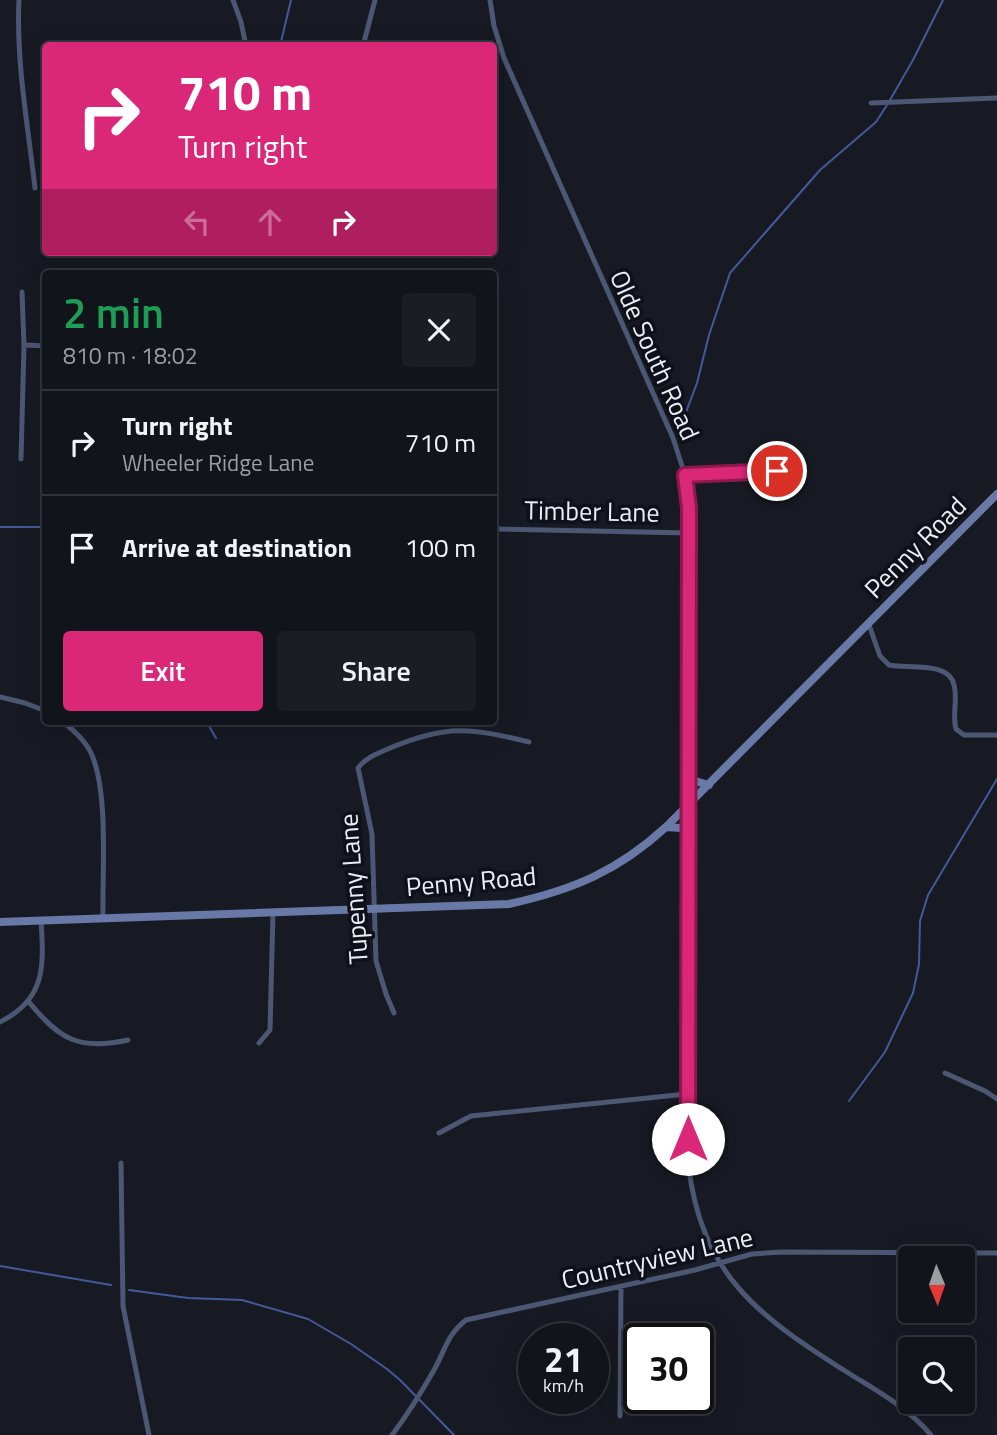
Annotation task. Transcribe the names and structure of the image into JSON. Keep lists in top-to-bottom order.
{
  "streets": {
    "street": [
      "Olde South Road",
      "Timber Lane",
      "Penny Road",
      "Tupenny Lane",
      "Countryview Lane"
    ]
  },
  "crossings": [
    ["Olde South Road", "Timber Lane"],
    ["Olde South Road", "Penny Road"],
    ["Olde South Road", "Countryview Lane"],
    ["Penny Road", "Tupenny Lane"]
  ],
  "north": "bottom",
  "page": {
    "turn": ["710 m", "Turn right"],
    "heading": ["2 min", "810 m · 18:02"],
    "list": [
      {
        "name": "Turn right",
        "note": "Wheeler Ridge Lane",
        "value": "710 m"
      },
      {
        "name": "Arrive at destination",
        "value": "100 m"
      }
    ],
    "buttons": ["Exit", "Share"],
    "speed": "21 km/h",
    "limit": "30"
  }
}
